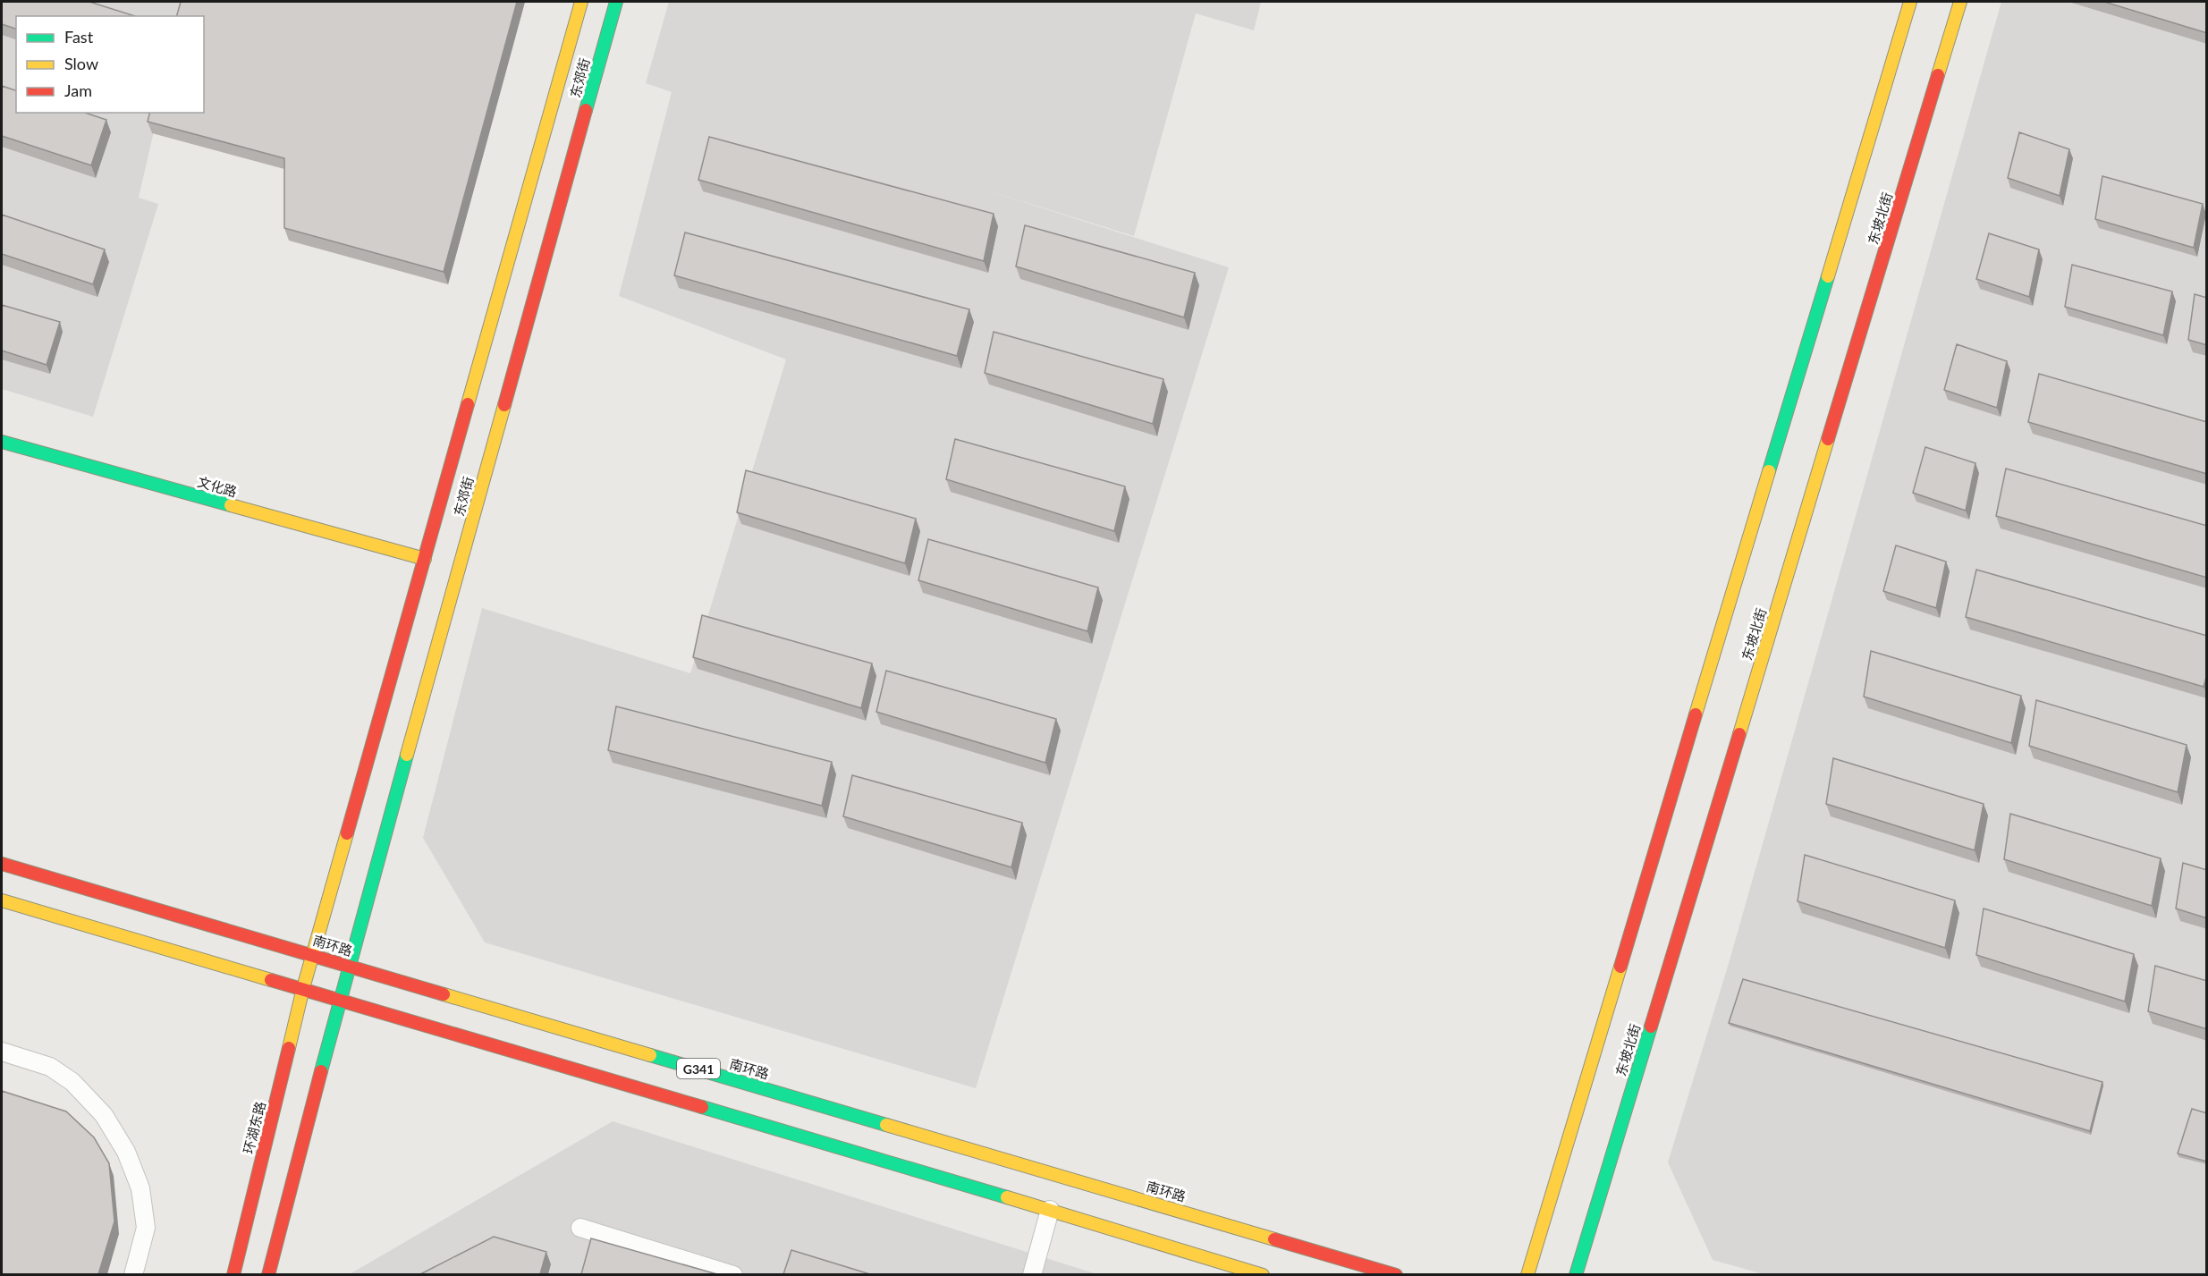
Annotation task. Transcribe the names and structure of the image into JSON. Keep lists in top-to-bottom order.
{
  "streets": {
    "main road": [
      "东郊街",
      "东坡北街",
      "文化路",
      "南环路",
      "G341",
      "环湖东路"
    ]
  },
  "crossings": [
    ["东郊街", "文化路"],
    ["东郊街", "南环路"],
    ["东郊街", "环湖东路"]
  ],
  "legend": ["Fast", "Slow", "Jam"]
}
